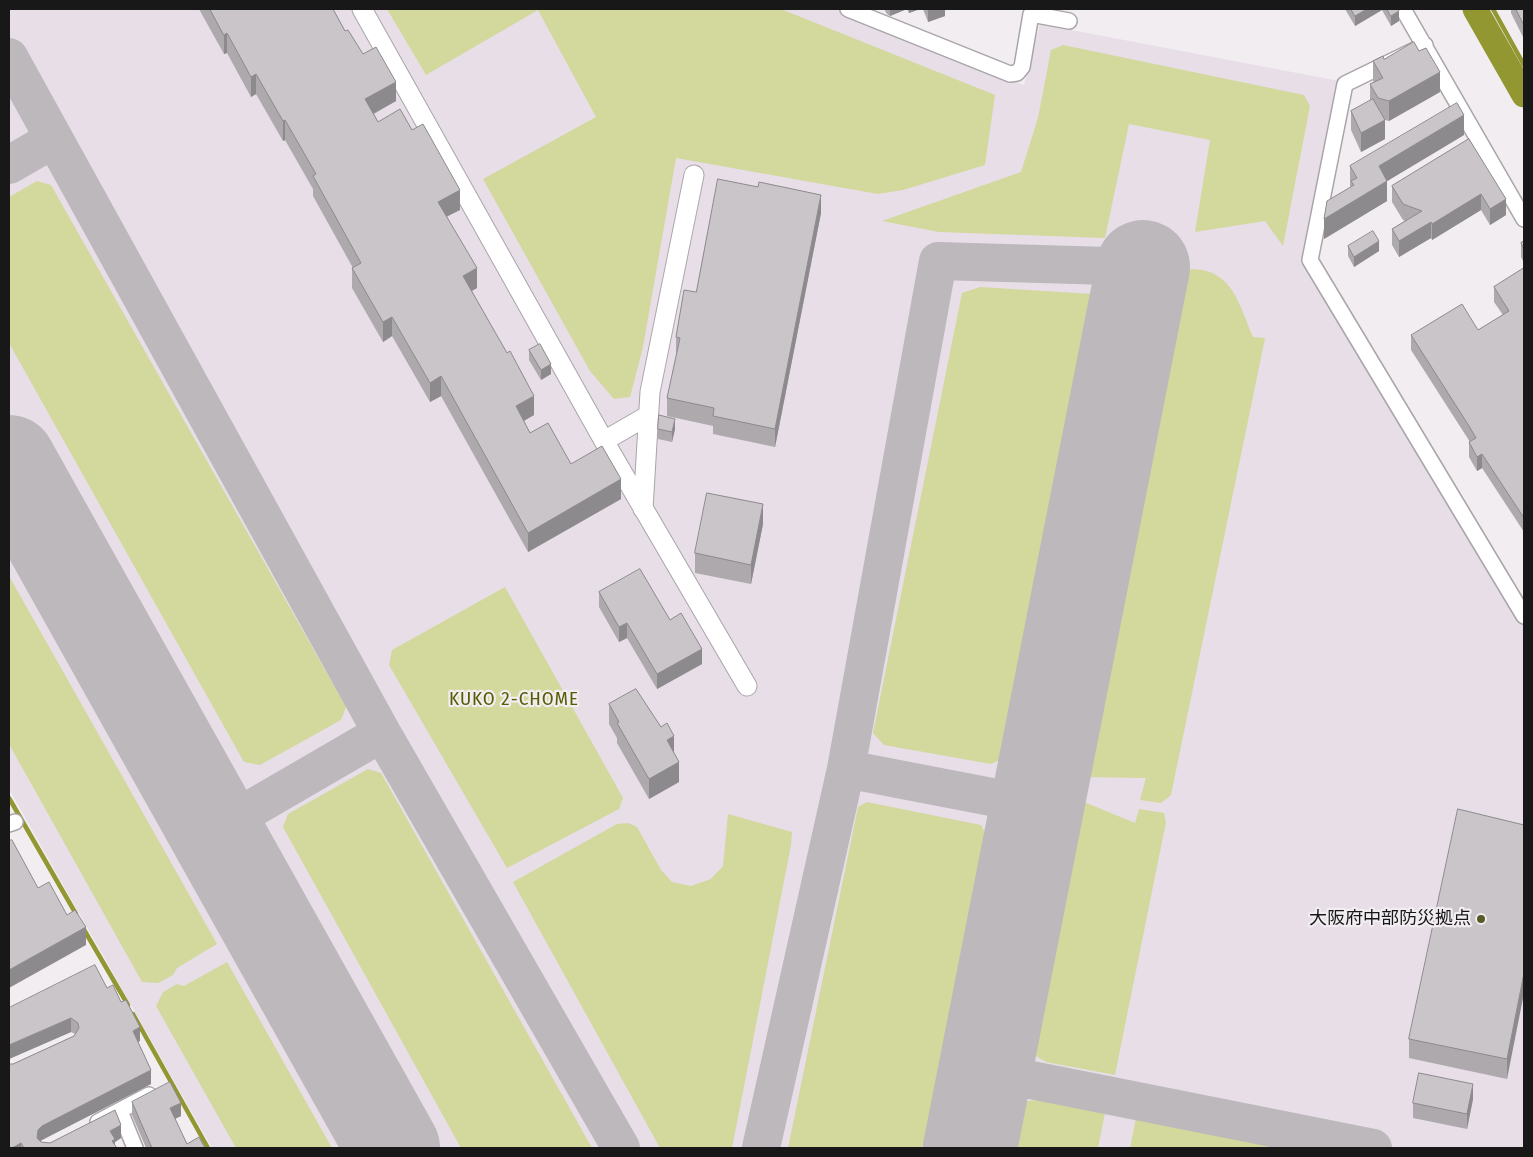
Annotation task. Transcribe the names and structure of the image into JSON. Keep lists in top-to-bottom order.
{
  "districts": ["KUKO 2-CHOME"],
  "places": ["大阪府中部防災拠点"]
}
